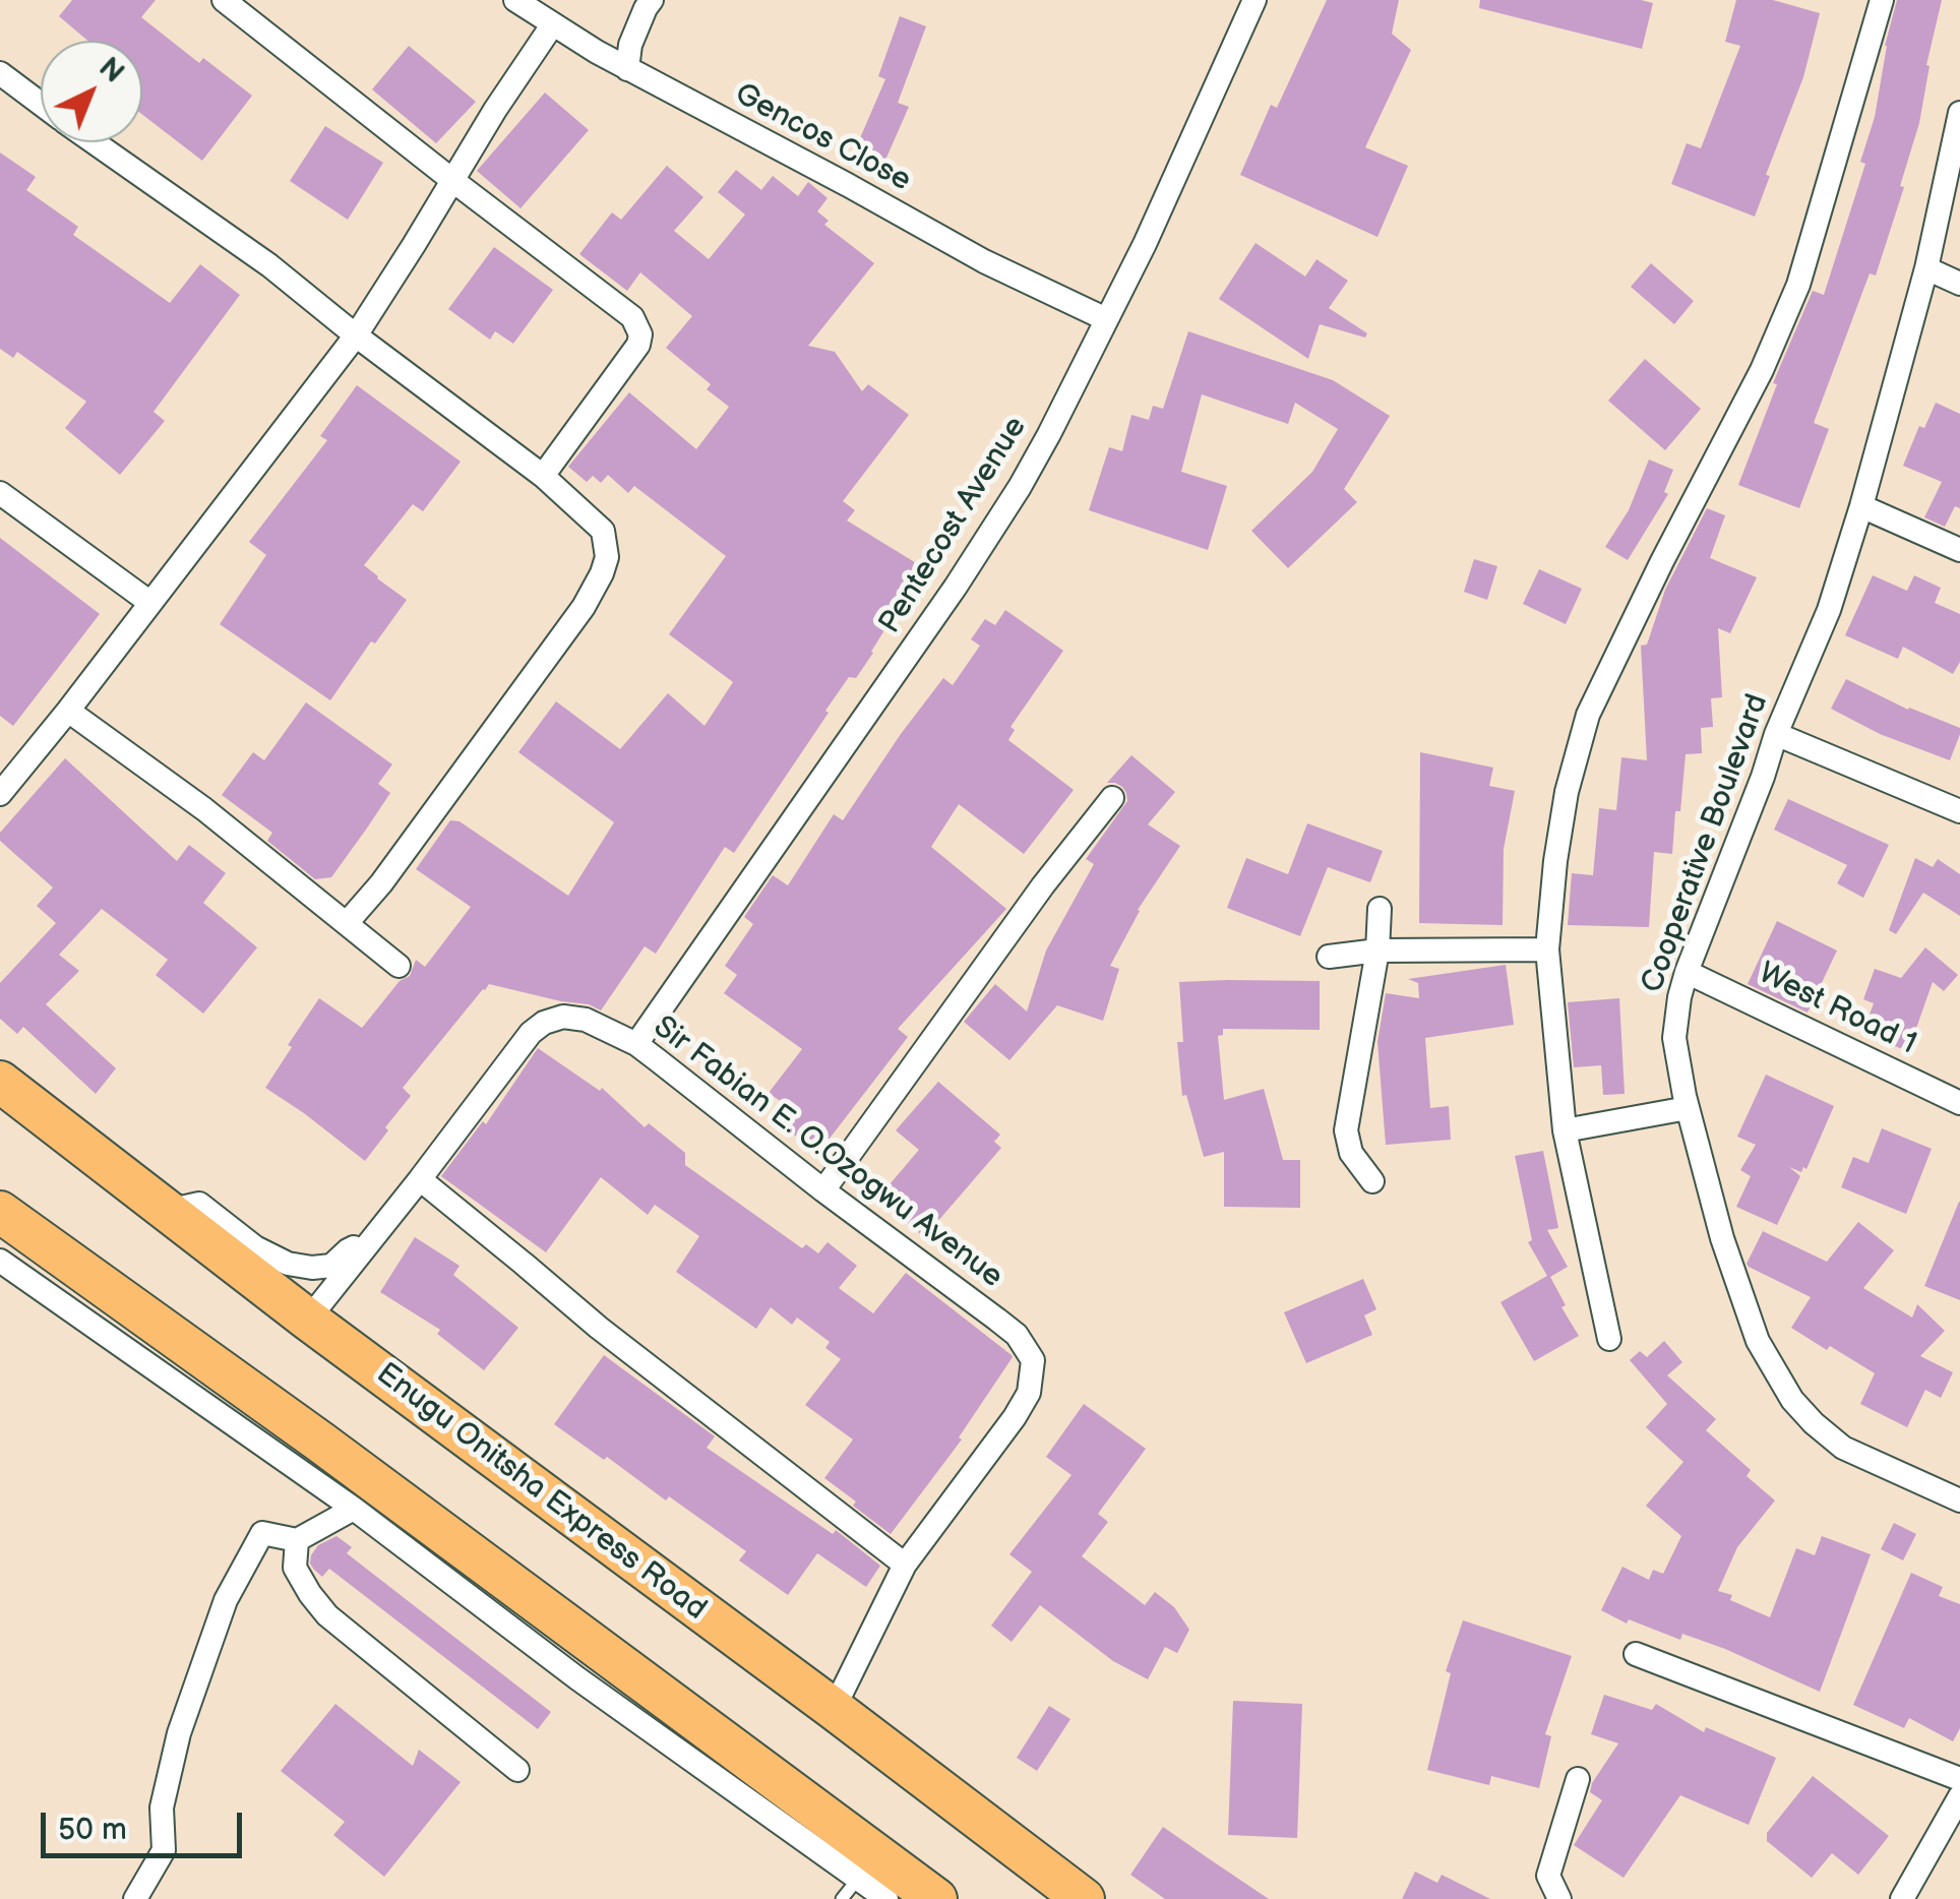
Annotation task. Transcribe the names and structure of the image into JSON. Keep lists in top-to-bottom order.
{
  "streets": {
    "highway": ["Enugu Onitsha Express Road"],
    "street": [
      "Gencos Close",
      "Pentecost Avenue",
      "Cooperative Boulevard",
      "West Road 1",
      "Sir Fabian E. O.Ozogwu Avenue"
    ]
  },
  "crossings": [
    ["Gencos Close", "Pentecost Avenue"],
    ["Pentecost Avenue", "Sir Fabian E. O.Ozogwu Avenue"],
    ["Cooperative Boulevard", "West Road 1"],
    ["Sir Fabian E. O.Ozogwu Avenue", "Enugu Onitsha Express Road"]
  ],
  "scale_bar": "50 m",
  "north": "top right"
}
